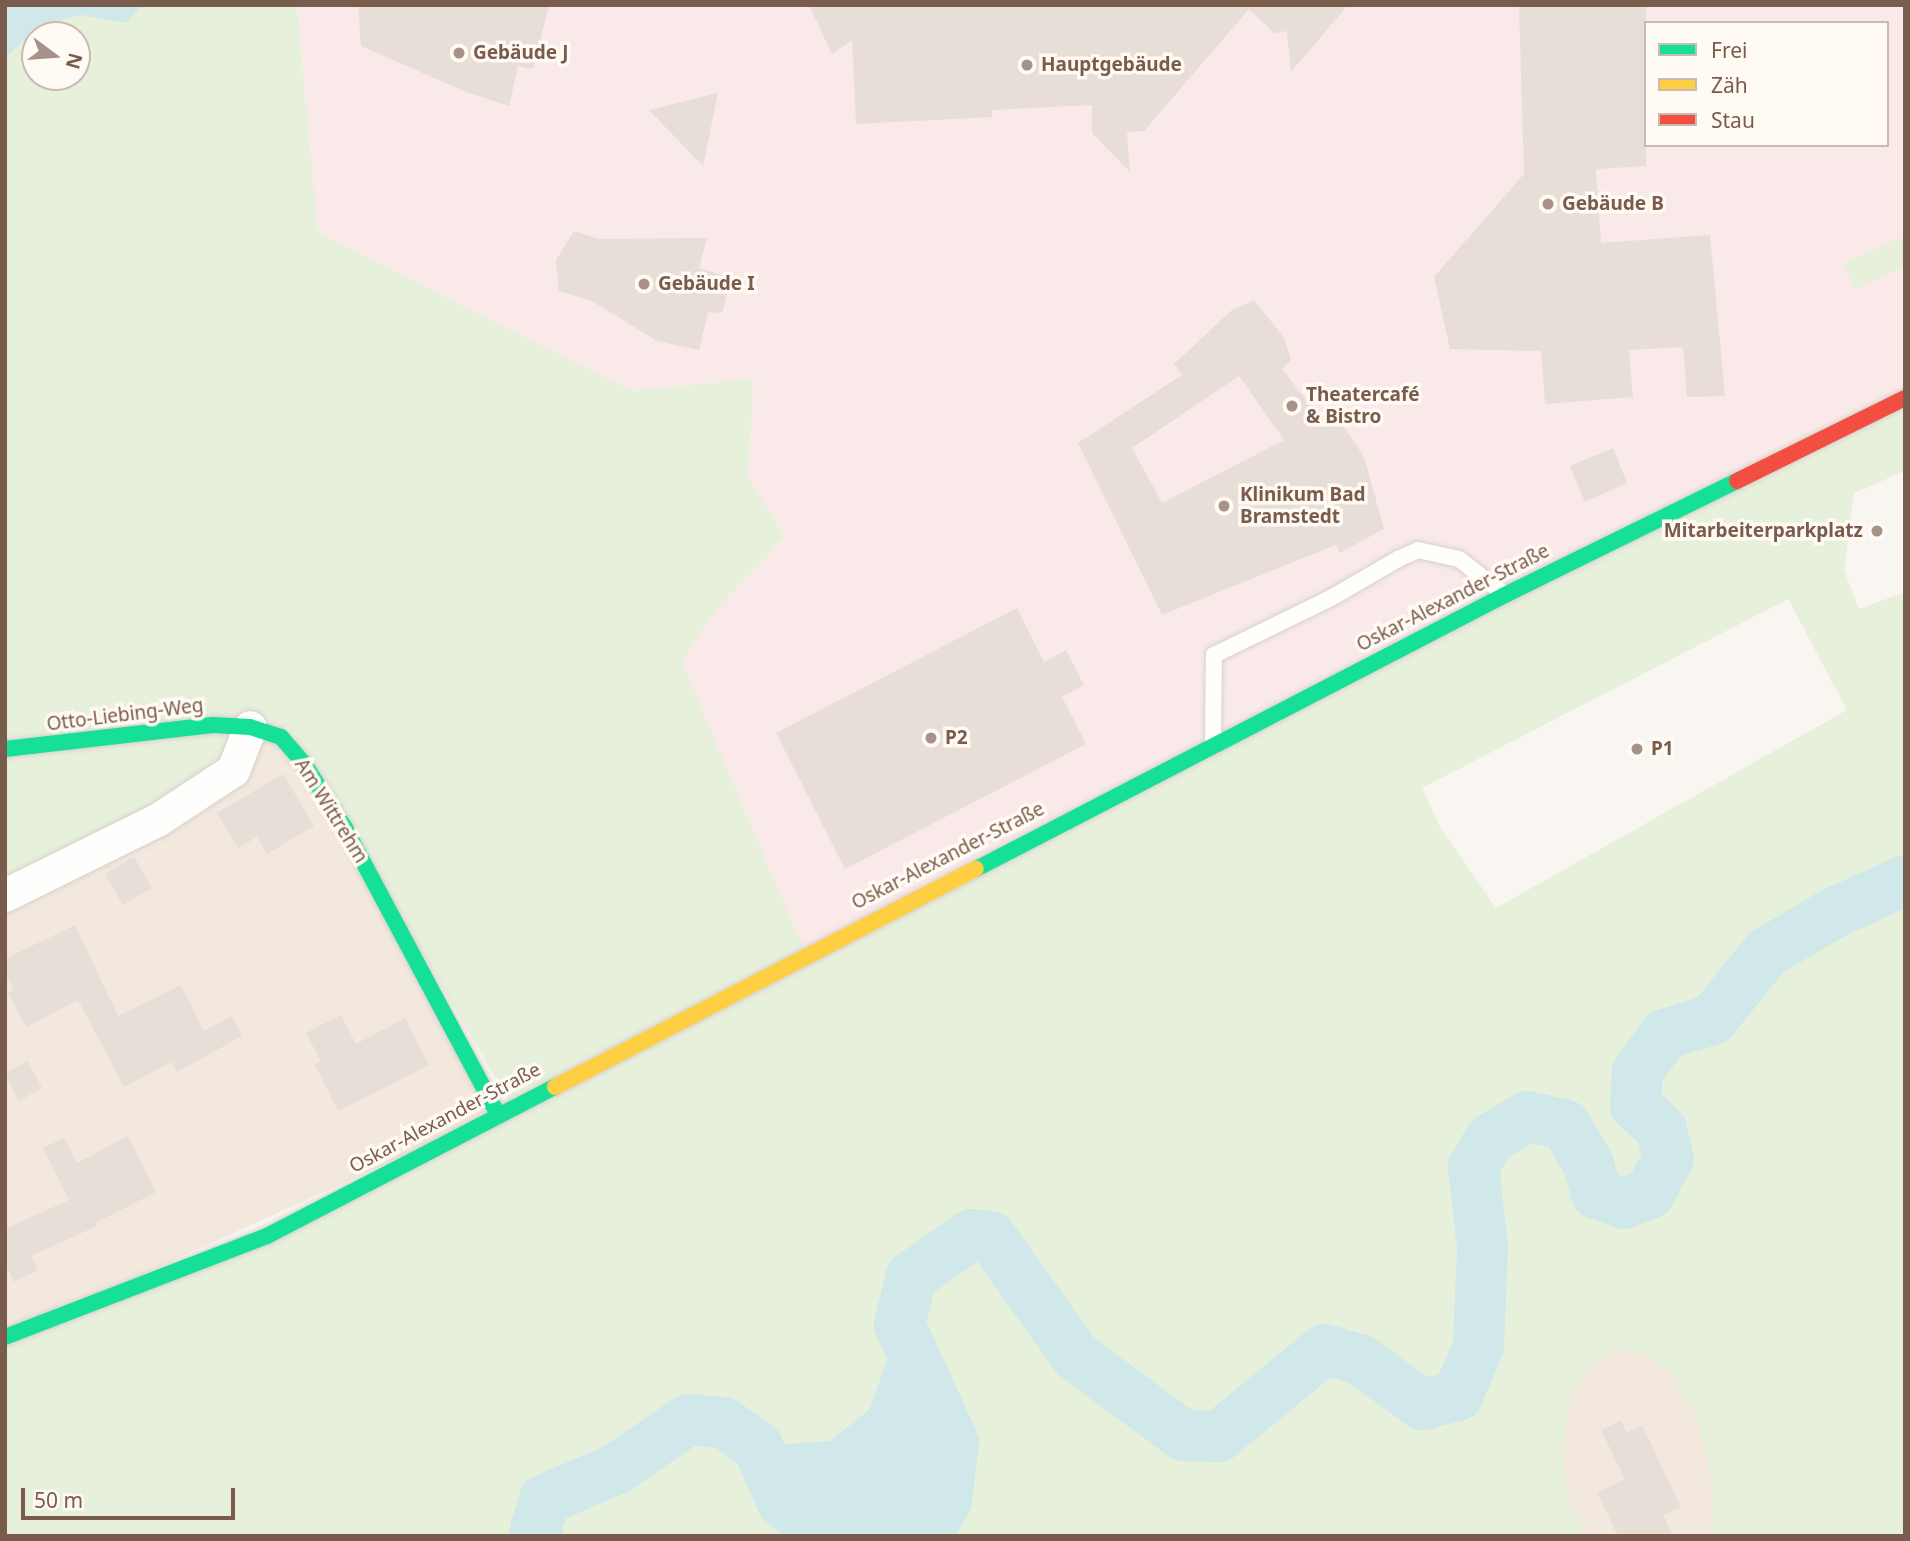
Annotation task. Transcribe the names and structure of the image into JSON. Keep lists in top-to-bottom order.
{
  "streets": {
    "street": ["Oskar-Alexander-Straße", "Otto-Liebing-Weg", "Am Wittrehm"]
  },
  "crossings": [
    ["Oskar-Alexander-Straße", "Am Wittrehm"],
    ["Otto-Liebing-Weg", "Am Wittrehm"]
  ],
  "places": [
    "Gebäude J",
    "Hauptgebäude",
    "Gebäude B",
    "Gebäude I",
    "Theatercafé & Bistro",
    "Klinikum Bad Bramstedt",
    "Mitarbeiterparkplatz",
    "P2",
    "P1"
  ],
  "legend": ["Frei", "Zäh", "Stau"],
  "scale_bar": "50 m",
  "north": "right"
}
